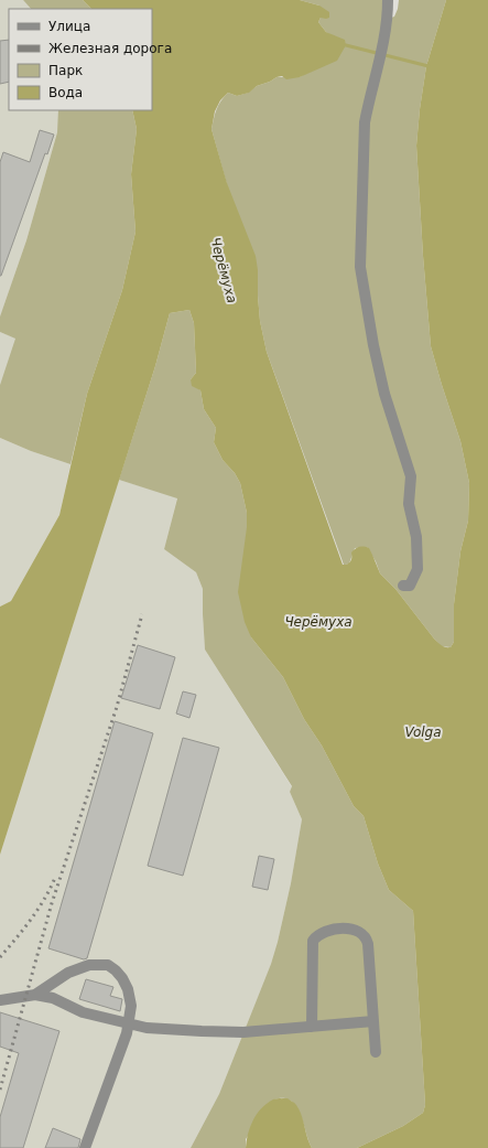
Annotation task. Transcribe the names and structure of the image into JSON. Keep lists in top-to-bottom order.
{
  "water": ["Черёмуха", "Volga"],
  "legend": [
    "Улица",
    "Железная дорога",
    "Парк",
    "Вода"
  ]
}
